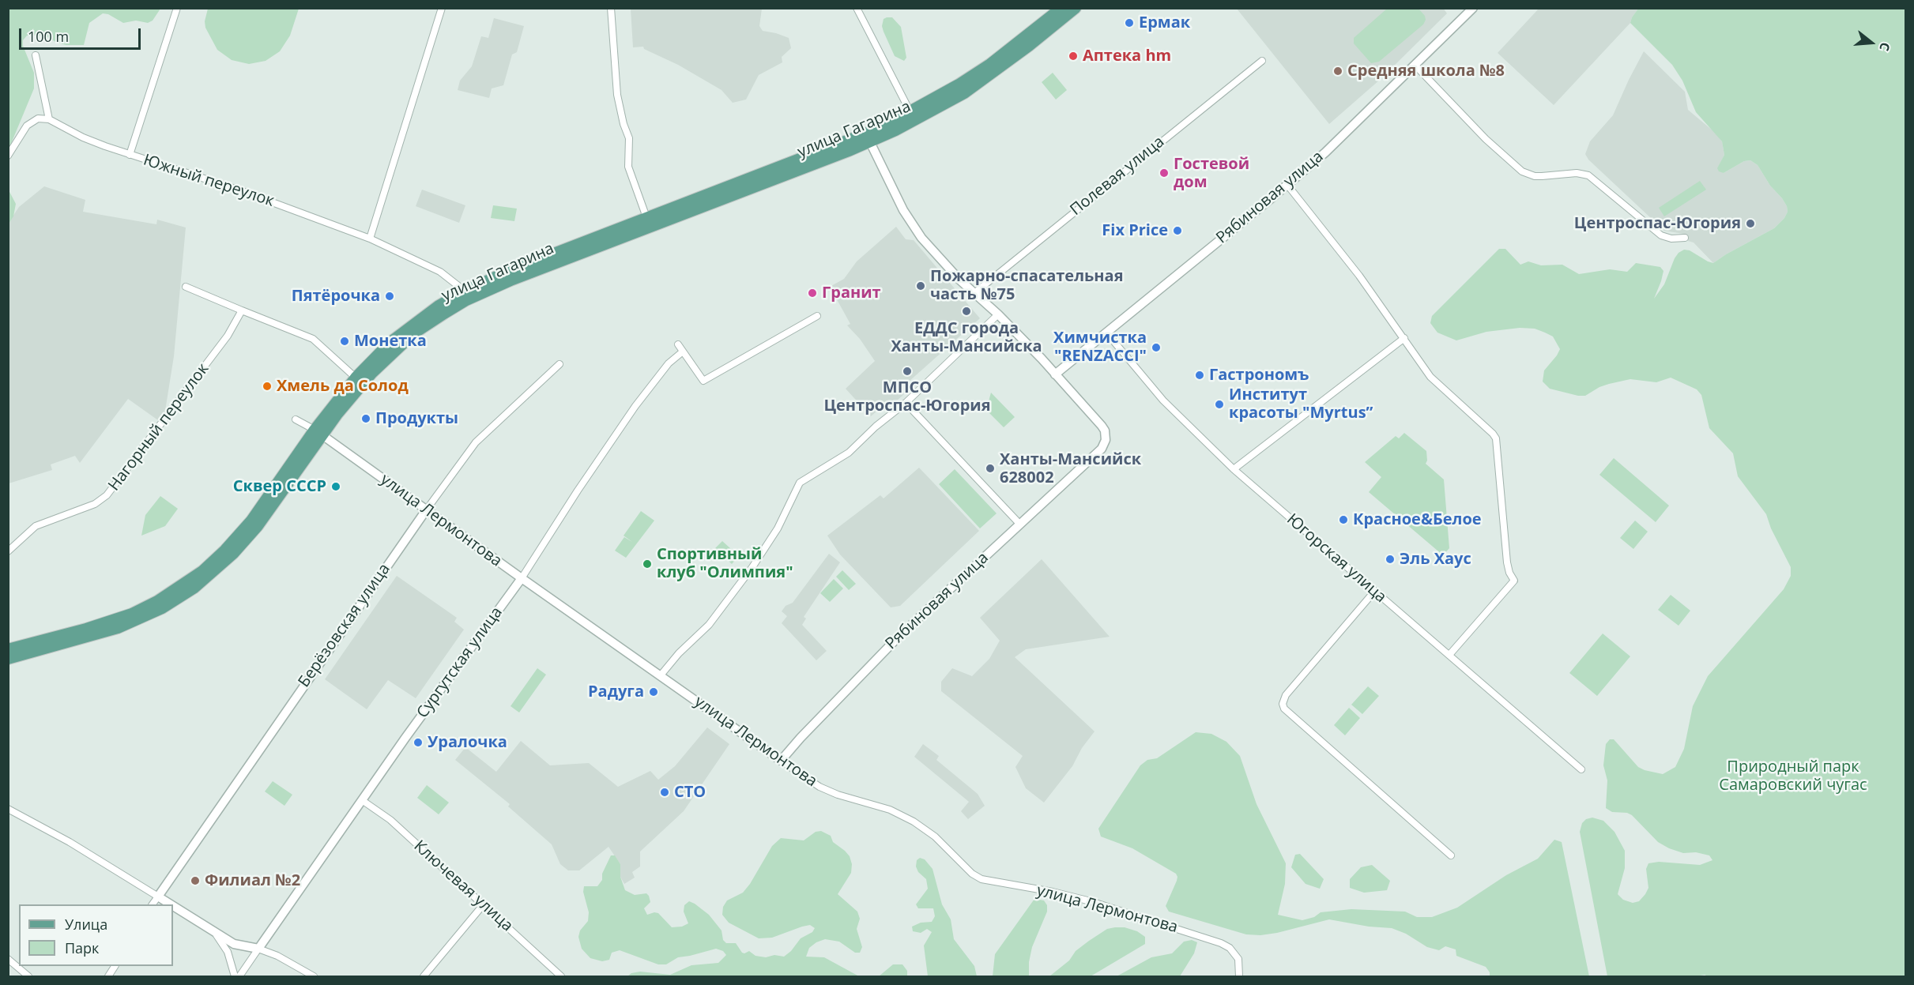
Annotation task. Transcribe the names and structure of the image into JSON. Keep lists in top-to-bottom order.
{
  "streets": {
    "main road": ["улица Гагарина"],
    "street": [
      "Полевая улица",
      "Южный переулок",
      "Рябиновая улица",
      "Нагорный переулок",
      "улица Лермонтова",
      "Югорская улица",
      "Берёзовская улица",
      "Сургутская улица",
      "Ключевая улица"
    ]
  },
  "crossings": [
    ["улица Гагарина", "Южный переулок"],
    ["улица Гагарина", "улица Лермонтова"],
    ["Рябиновая улица", "улица Лермонтова"],
    ["Рябиновая улица", "Югорская улица"],
    ["улица Лермонтова", "Берёзовская улица"],
    ["улица Лермонтова", "Сургутская улица"],
    ["Сургутская улица", "Ключевая улица"]
  ],
  "parks": ["Природный парк Самаровский чугас"],
  "places": [
    "Ермак",
    "Аптека hm",
    "Средняя школа №8",
    "Гостевой дом",
    "Центроспас-Югория",
    "Fix Price",
    "Пожарно-спасательная часть №75",
    "Гранит",
    "Пятёрочка",
    "ЕДДС города Ханты-Мансийска",
    "Монетка",
    "Химчистка \"RENZACCI\"",
    "МПСО Центроспас-Югория",
    "Гастрономъ",
    "Хмель да Солод",
    "Институт красоты \"Myrtus”",
    "Продукты",
    "Ханты-Мансийск 628002",
    "Сквер СССР",
    "Красное&Белое",
    "Эль Хаус",
    "Спортивный клуб \"Олимпия\"",
    "Радуга",
    "Уралочка",
    "СТО",
    "Филиал №2"
  ],
  "legend": ["Улица", "Парк"],
  "scale_bar": "100 m",
  "north": "right"
}
